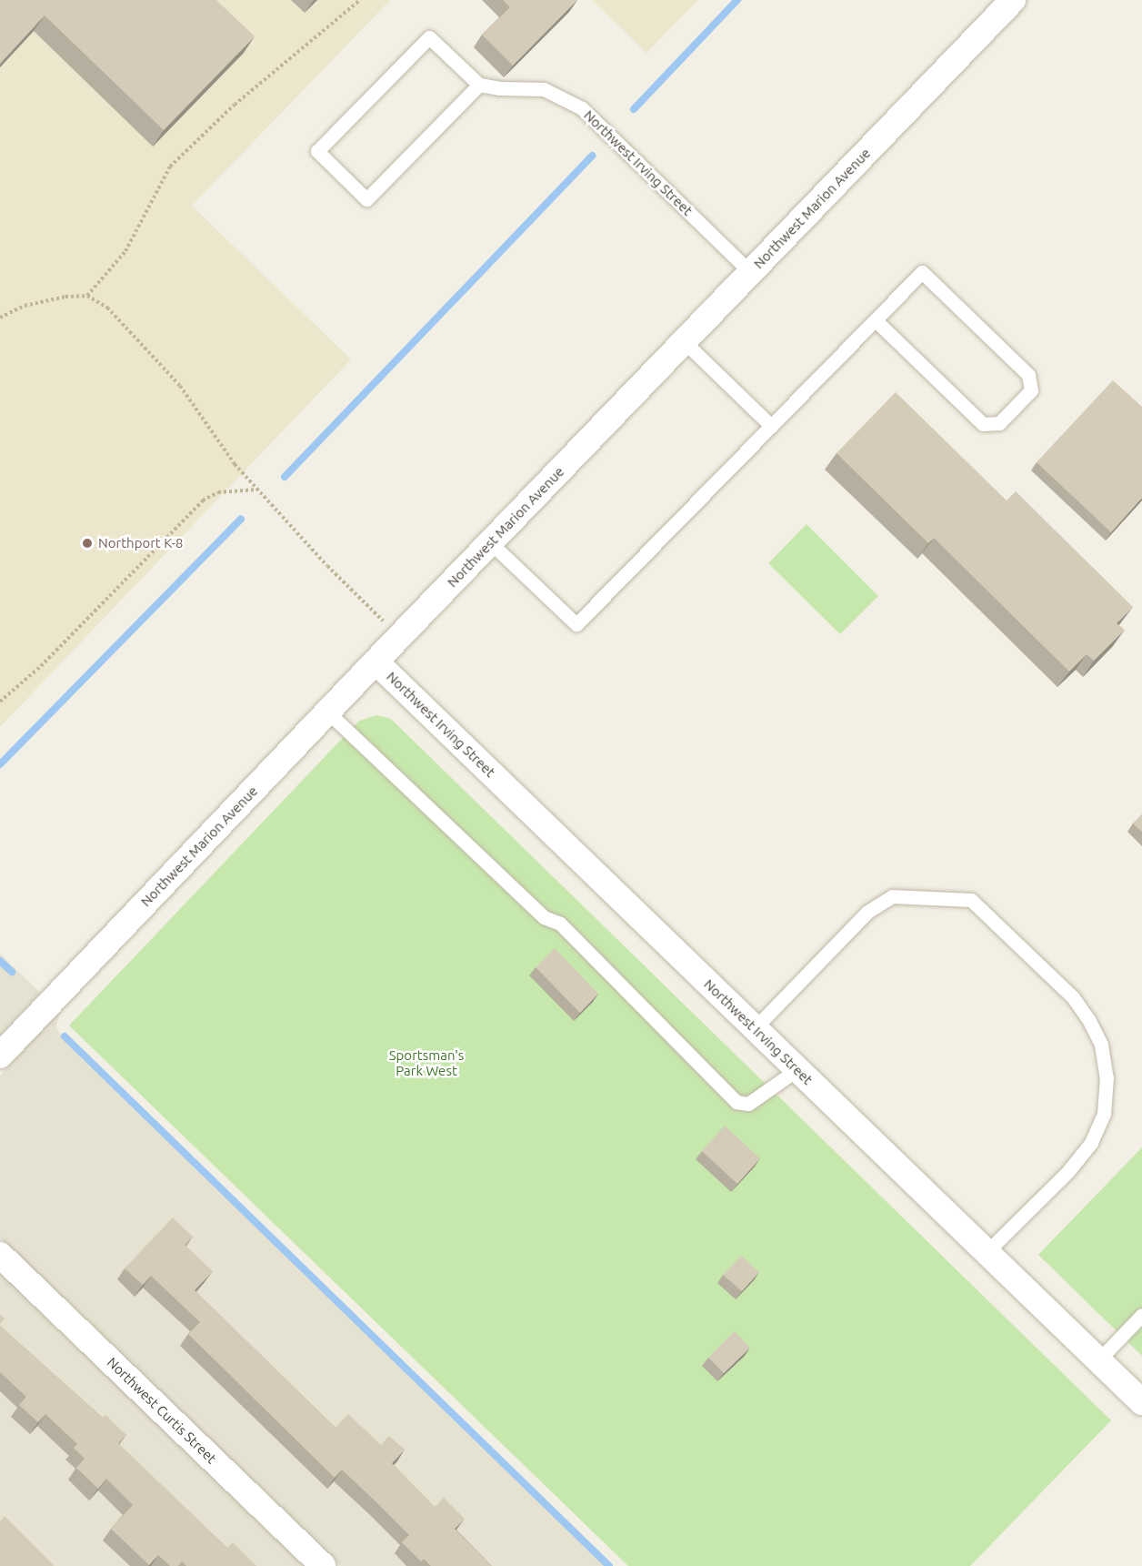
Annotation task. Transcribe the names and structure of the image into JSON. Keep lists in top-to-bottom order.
{
  "streets": {
    "street": ["Northwest Irving Street", "Northwest Marion Avenue", "Northwest Curtis Street"]
  },
  "crossings": [
    ["Northwest Irving Street", "Northwest Marion Avenue"]
  ],
  "parks": ["Sportsman's Park West"],
  "places": ["Northport K-8"]
}
